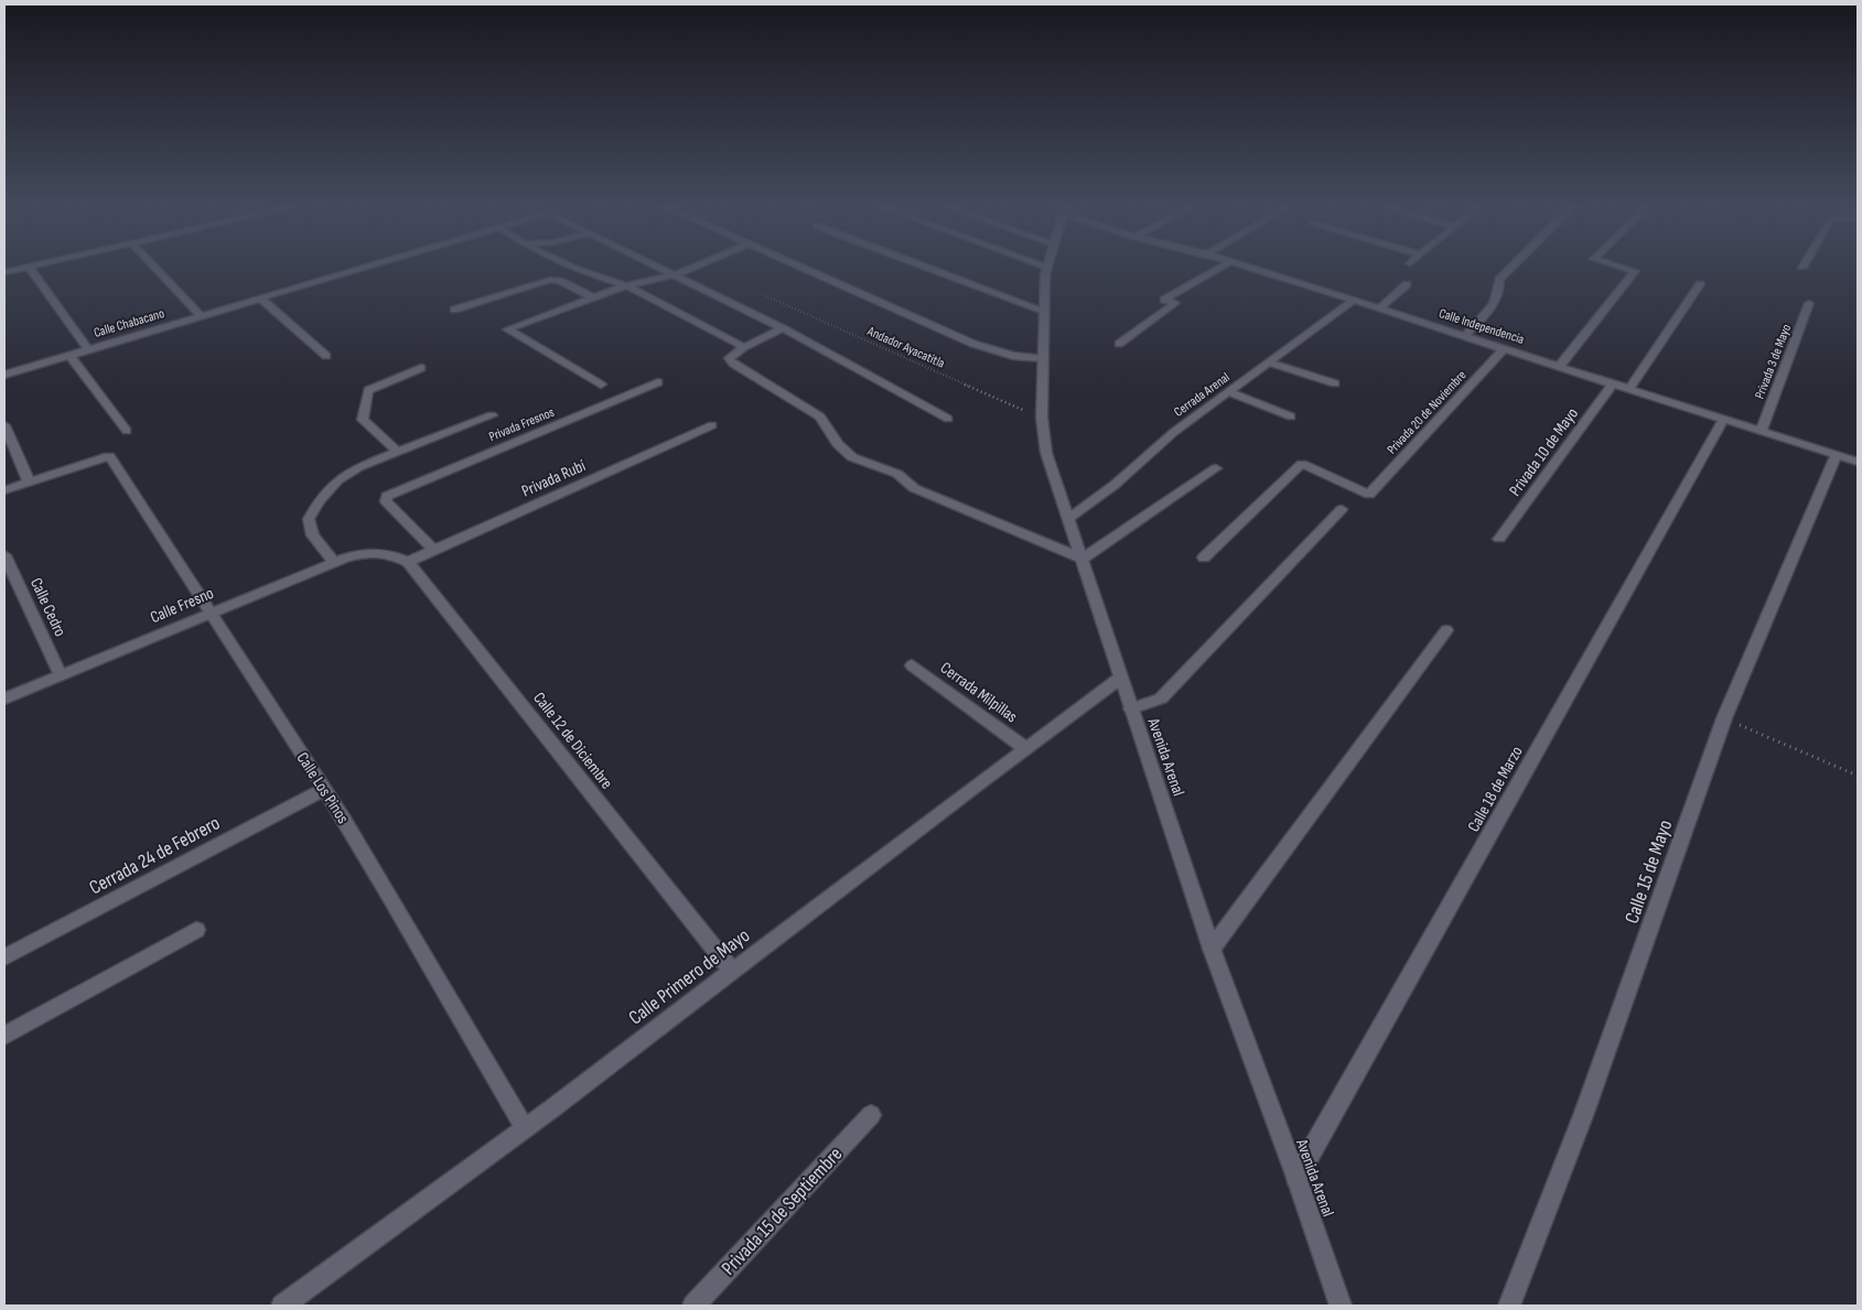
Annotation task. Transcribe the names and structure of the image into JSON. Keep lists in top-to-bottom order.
{
  "streets": {
    "street": [
      "Calle Chabacano",
      "Calle Independencia",
      "Privada 3 de Mayo",
      "Cerrada Arenal",
      "Privada 20 de Noviembre",
      "Privada Fresnos",
      "Privada 10 de Mayo",
      "Privada Rubí",
      "Calle Fresno",
      "Calle Cedro",
      "Cerrada Milpillas",
      "Calle 12 de Diciembre",
      "Avenida Arenal",
      "Calle Los Pinos",
      "Calle 18 de Marzo",
      "Cerrada 24 de Febrero",
      "Calle 15 de Mayo",
      "Calle Primero de Mayo",
      "Privada 15 de Septiembre"
    ],
    "path": ["Andador Ayacatitla"]
  },
  "crossings": [
    ["Calle Independencia", "Privada 3 de Mayo"],
    ["Calle Independencia", "Cerrada Arenal"],
    ["Calle Independencia", "Privada 20 de Noviembre"],
    ["Calle Independencia", "Privada 10 de Mayo"],
    ["Calle Independencia", "Calle 18 de Marzo"],
    ["Calle Independencia", "Calle 15 de Mayo"],
    ["Andador Ayacatitla", "Avenida Arenal"],
    ["Cerrada Arenal", "Avenida Arenal"],
    ["Privada Fresnos", "Privada Rubí"],
    ["Privada Rubí", "Calle Fresno"],
    ["Privada Rubí", "Calle 12 de Diciembre"],
    ["Calle Fresno", "Calle Cedro"],
    ["Calle Fresno", "Calle 12 de Diciembre"],
    ["Calle Fresno", "Calle Los Pinos"],
    ["Cerrada Milpillas", "Calle Primero de Mayo"],
    ["Calle 12 de Diciembre", "Calle Primero de Mayo"],
    ["Avenida Arenal", "Calle 18 de Marzo"],
    ["Avenida Arenal", "Calle Primero de Mayo"],
    ["Calle Los Pinos", "Cerrada 24 de Febrero"],
    ["Calle Los Pinos", "Calle Primero de Mayo"]
  ]
}
